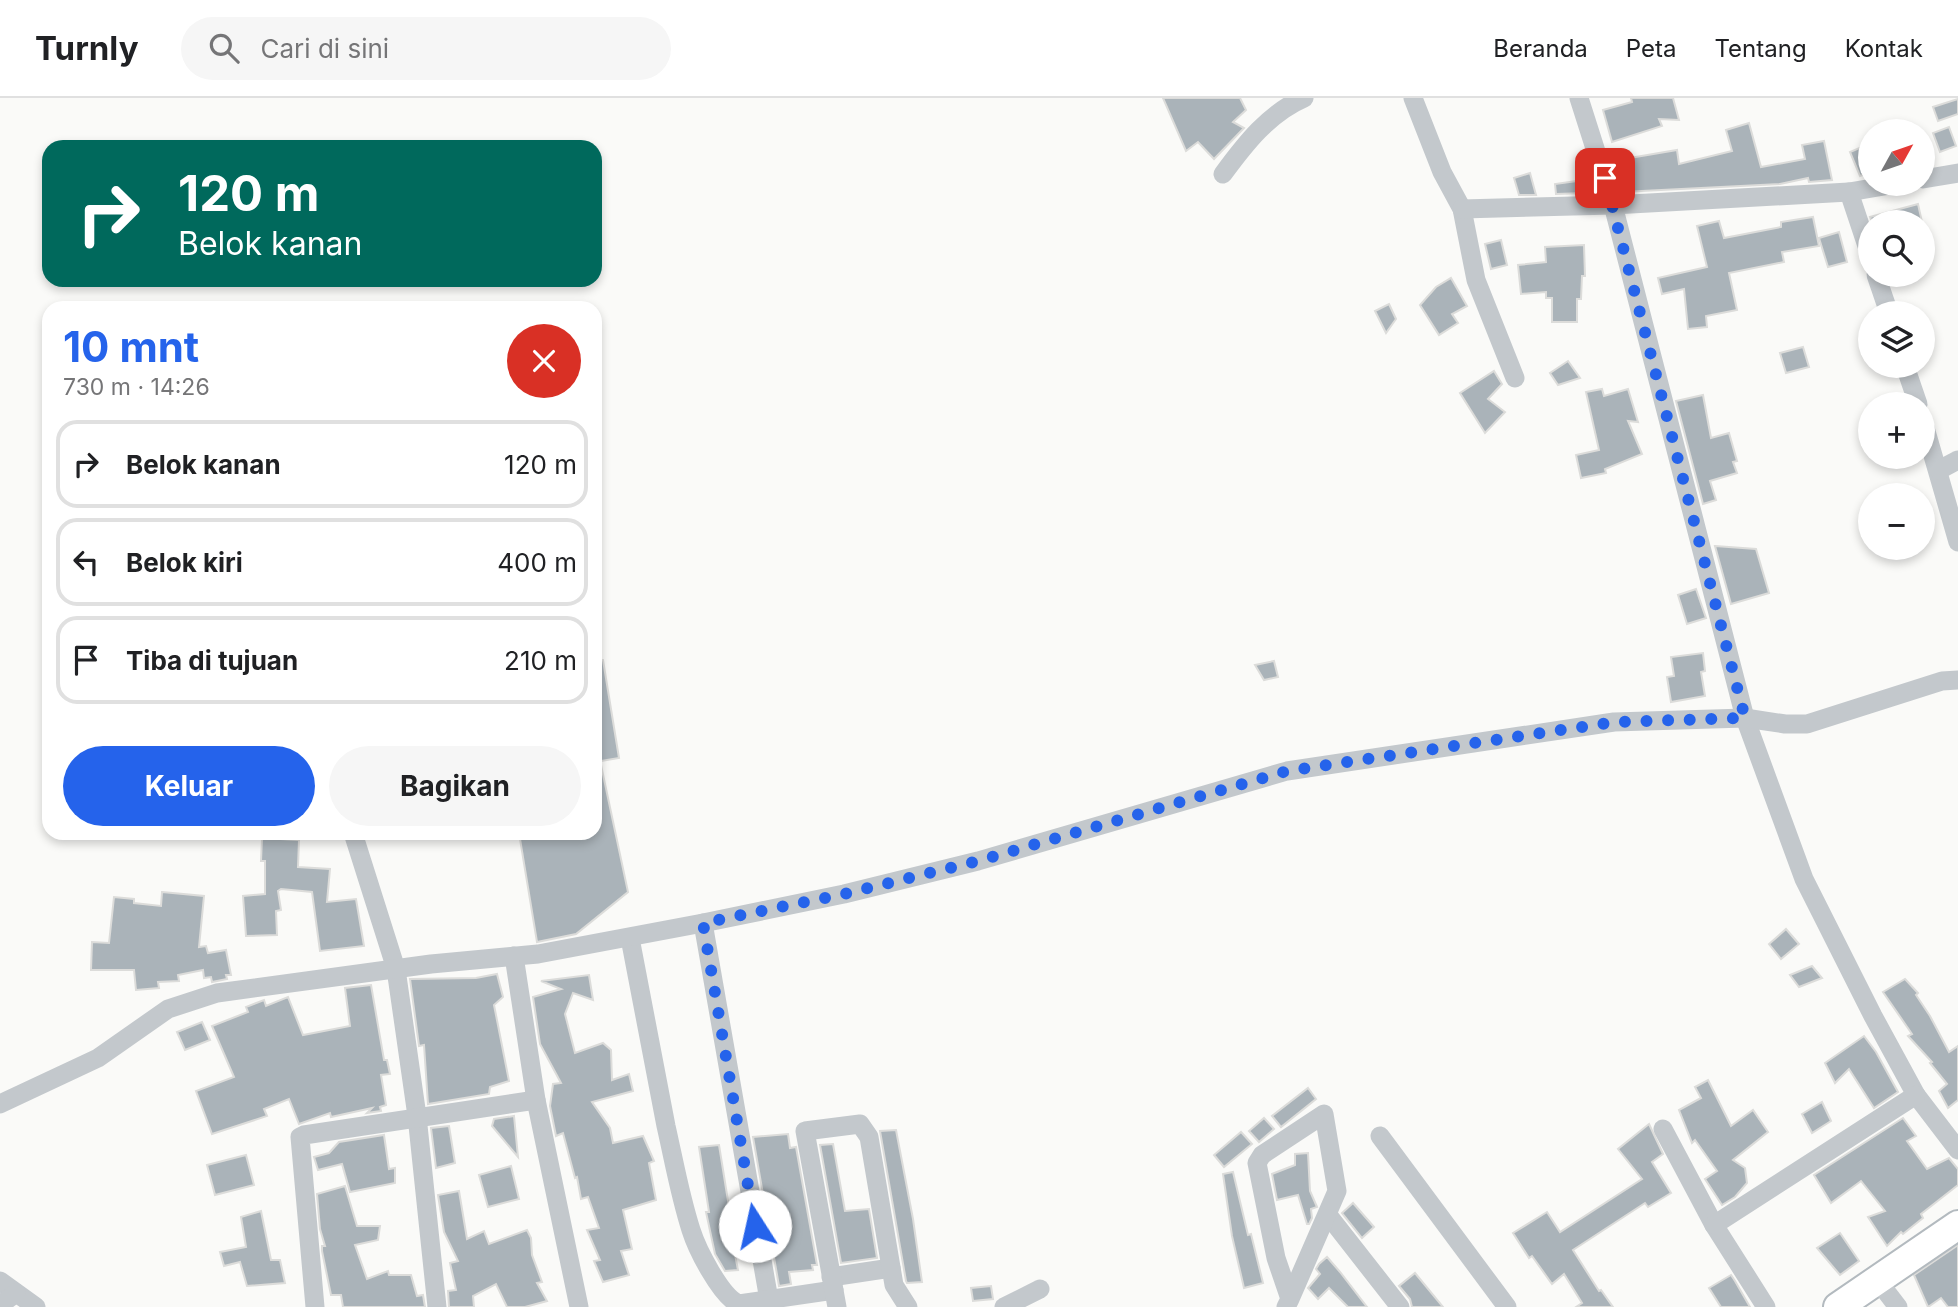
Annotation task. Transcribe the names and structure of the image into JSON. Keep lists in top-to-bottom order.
{
  "north": "top right",
  "page": {
    "header": "Turnly",
    "search": "Cari di sini",
    "nav": [
      "Beranda",
      "Peta",
      "Tentang",
      "Kontak"
    ],
    "map_buttons": ["+", "−"],
    "turn": ["120 m", "Belok kanan"],
    "heading": ["10 mnt", "730 m · 14:26"],
    "list": [
      {
        "name": "Belok kanan",
        "value": "120 m"
      },
      {
        "name": "Belok kiri",
        "value": "400 m"
      },
      {
        "name": "Tiba di tujuan",
        "value": "210 m"
      }
    ],
    "buttons": ["Keluar", "Bagikan"]
  }
}
